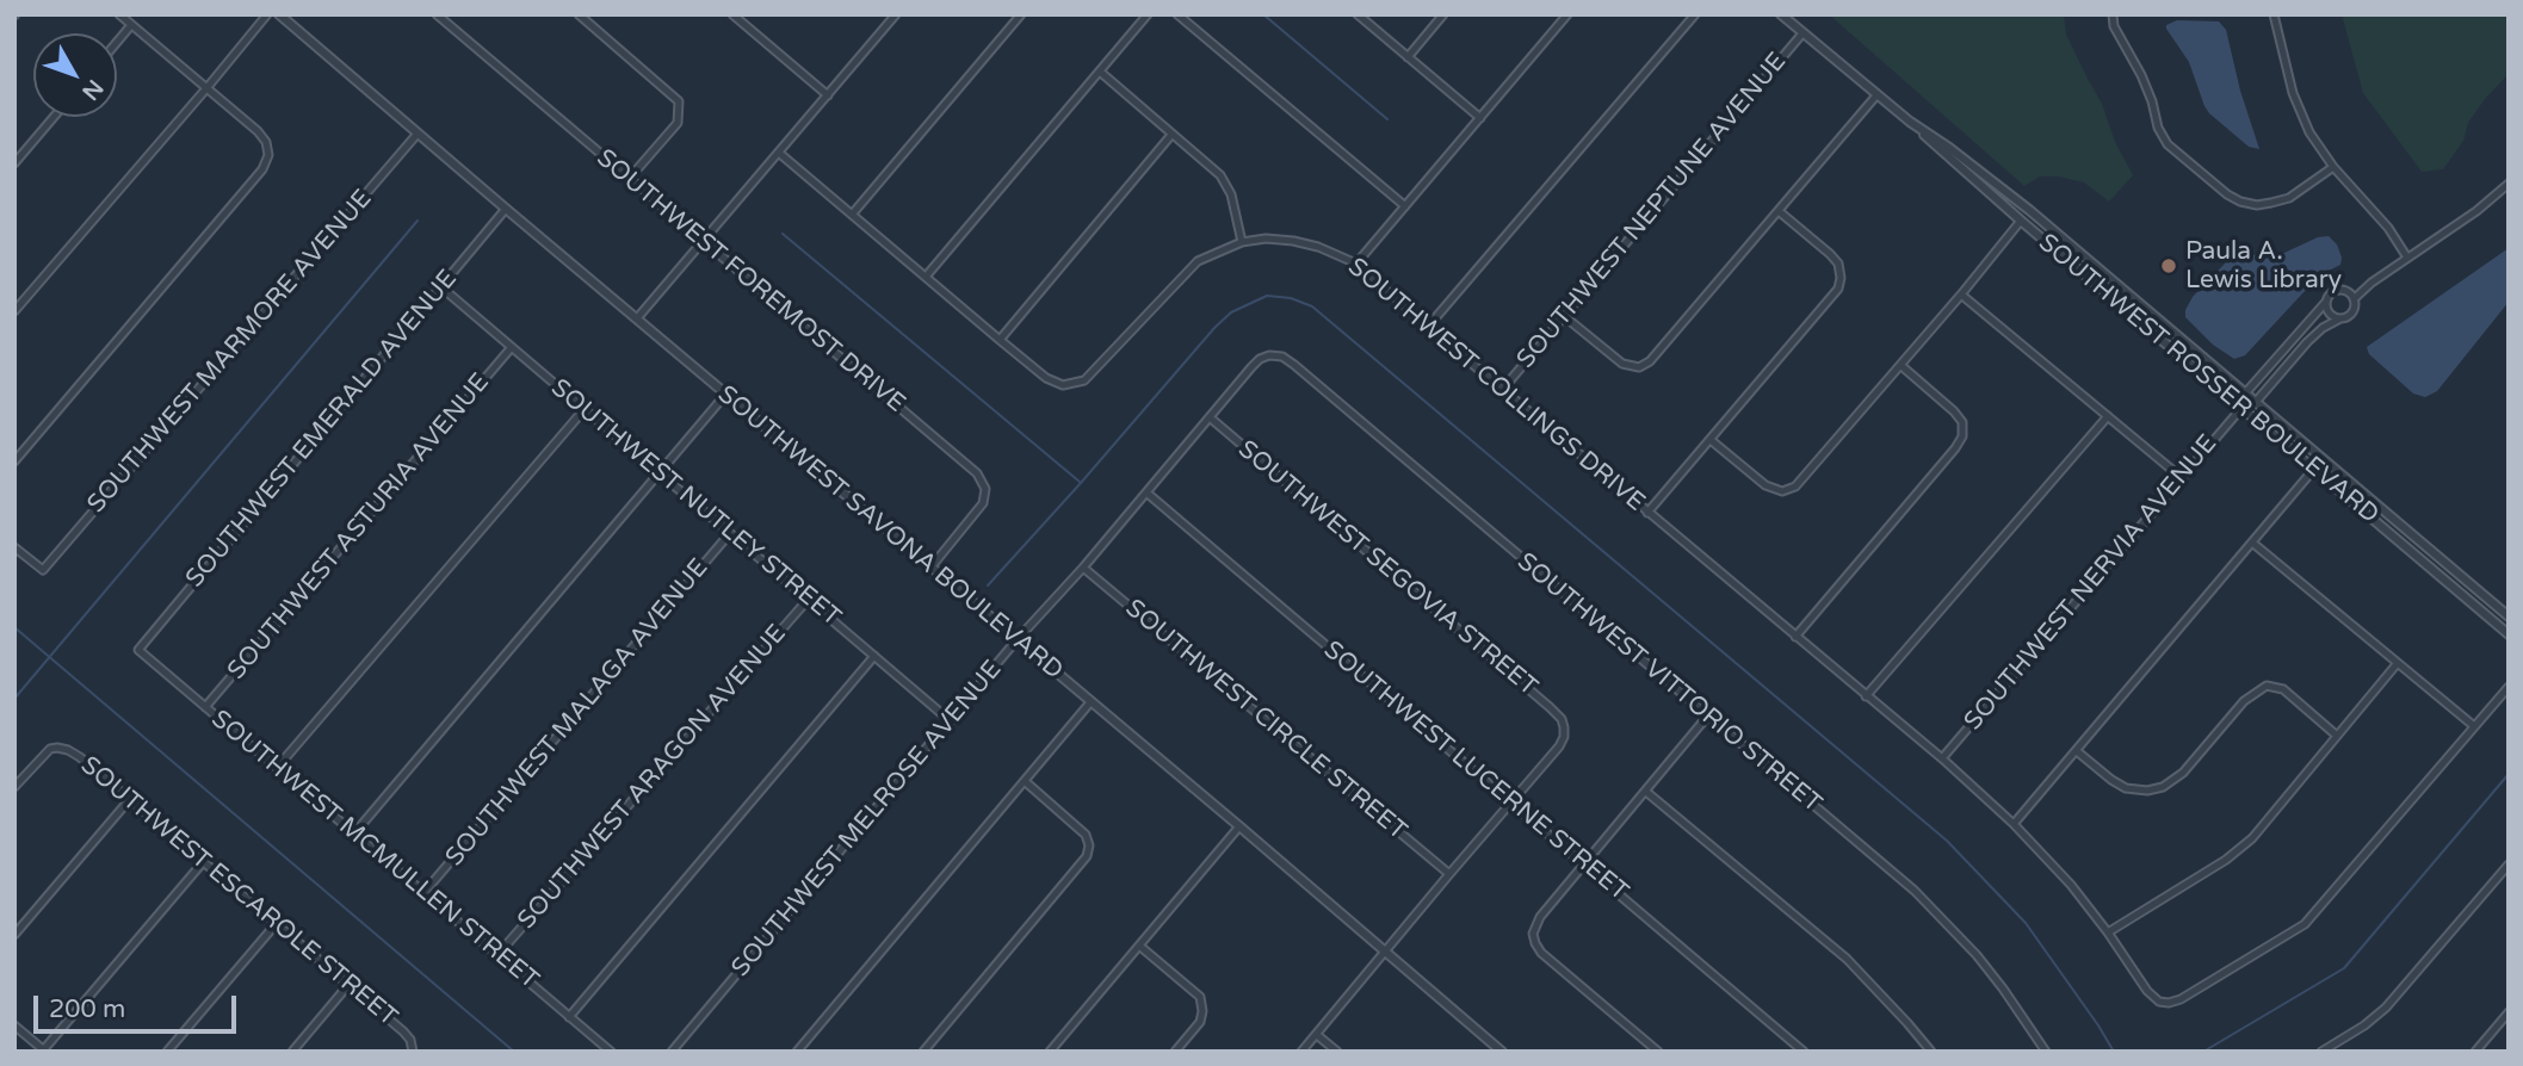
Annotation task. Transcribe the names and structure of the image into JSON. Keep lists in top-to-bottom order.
{
  "streets": {
    "street": [
      "SOUTHWEST NEPTUNE AVENUE",
      "SOUTHWEST FOREMOST DRIVE",
      "SOUTHWEST MARMORE AVENUE",
      "SOUTHWEST ROSSER BOULEVARD",
      "SOUTHWEST COLLINGS DRIVE",
      "SOUTHWEST EMERALD AVENUE",
      "SOUTHWEST NUTLEY STREET",
      "SOUTHWEST ASTURIA AVENUE",
      "SOUTHWEST SAVONA BOULEVARD",
      "SOUTHWEST SEGOVIA STREET",
      "SOUTHWEST NERVIA AVENUE",
      "SOUTHWEST VITTORIO STREET",
      "SOUTHWEST MALAGA AVENUE",
      "SOUTHWEST CIRCLE STREET",
      "SOUTHWEST LUCERNE STREET",
      "SOUTHWEST ARAGON AVENUE",
      "SOUTHWEST MELROSE AVENUE",
      "SOUTHWEST MCMULLEN STREET",
      "SOUTHWEST ESCAROLE STREET"
    ]
  },
  "crossings": [
    ["SOUTHWEST NEPTUNE AVENUE", "SOUTHWEST ROSSER BOULEVARD"],
    ["SOUTHWEST NEPTUNE AVENUE", "SOUTHWEST COLLINGS DRIVE"],
    ["SOUTHWEST FOREMOST DRIVE", "SOUTHWEST SAVONA BOULEVARD"],
    ["SOUTHWEST MARMORE AVENUE", "SOUTHWEST SAVONA BOULEVARD"],
    ["SOUTHWEST ROSSER BOULEVARD", "SOUTHWEST NERVIA AVENUE"],
    ["SOUTHWEST COLLINGS DRIVE", "SOUTHWEST NERVIA AVENUE"],
    ["SOUTHWEST EMERALD AVENUE", "SOUTHWEST NUTLEY STREET"],
    ["SOUTHWEST EMERALD AVENUE", "SOUTHWEST SAVONA BOULEVARD"],
    ["SOUTHWEST EMERALD AVENUE", "SOUTHWEST MCMULLEN STREET"],
    ["SOUTHWEST NUTLEY STREET", "SOUTHWEST ASTURIA AVENUE"],
    ["SOUTHWEST NUTLEY STREET", "SOUTHWEST MALAGA AVENUE"],
    ["SOUTHWEST NUTLEY STREET", "SOUTHWEST ARAGON AVENUE"],
    ["SOUTHWEST NUTLEY STREET", "SOUTHWEST MELROSE AVENUE"],
    ["SOUTHWEST ASTURIA AVENUE", "SOUTHWEST MCMULLEN STREET"],
    ["SOUTHWEST SAVONA BOULEVARD", "SOUTHWEST MELROSE AVENUE"],
    ["SOUTHWEST SEGOVIA STREET", "SOUTHWEST LUCERNE STREET"],
    ["SOUTHWEST SEGOVIA STREET", "SOUTHWEST MELROSE AVENUE"],
    ["SOUTHWEST VITTORIO STREET", "SOUTHWEST MELROSE AVENUE"],
    ["SOUTHWEST MALAGA AVENUE", "SOUTHWEST MCMULLEN STREET"],
    ["SOUTHWEST CIRCLE STREET", "SOUTHWEST MELROSE AVENUE"],
    ["SOUTHWEST LUCERNE STREET", "SOUTHWEST MELROSE AVENUE"],
    ["SOUTHWEST ARAGON AVENUE", "SOUTHWEST MCMULLEN STREET"]
  ],
  "places": ["Paula A. Lewis Library"],
  "scale_bar": "200 m",
  "north": "bottom right"
}
